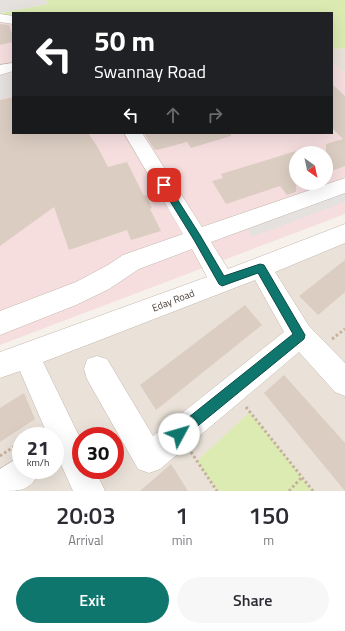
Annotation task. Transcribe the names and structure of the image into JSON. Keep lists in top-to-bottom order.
{
  "streets": {
    "street": ["Eday Road"]
  },
  "north": "bottom right",
  "page": {
    "turn": ["50 m", "Swannay Road"],
    "speed": "21 km/h",
    "limit": "30",
    "eta": [
      "20:03",
      "Arrival",
      "1",
      "min",
      "150",
      "m"
    ],
    "buttons": ["Exit", "Share"]
  }
}
